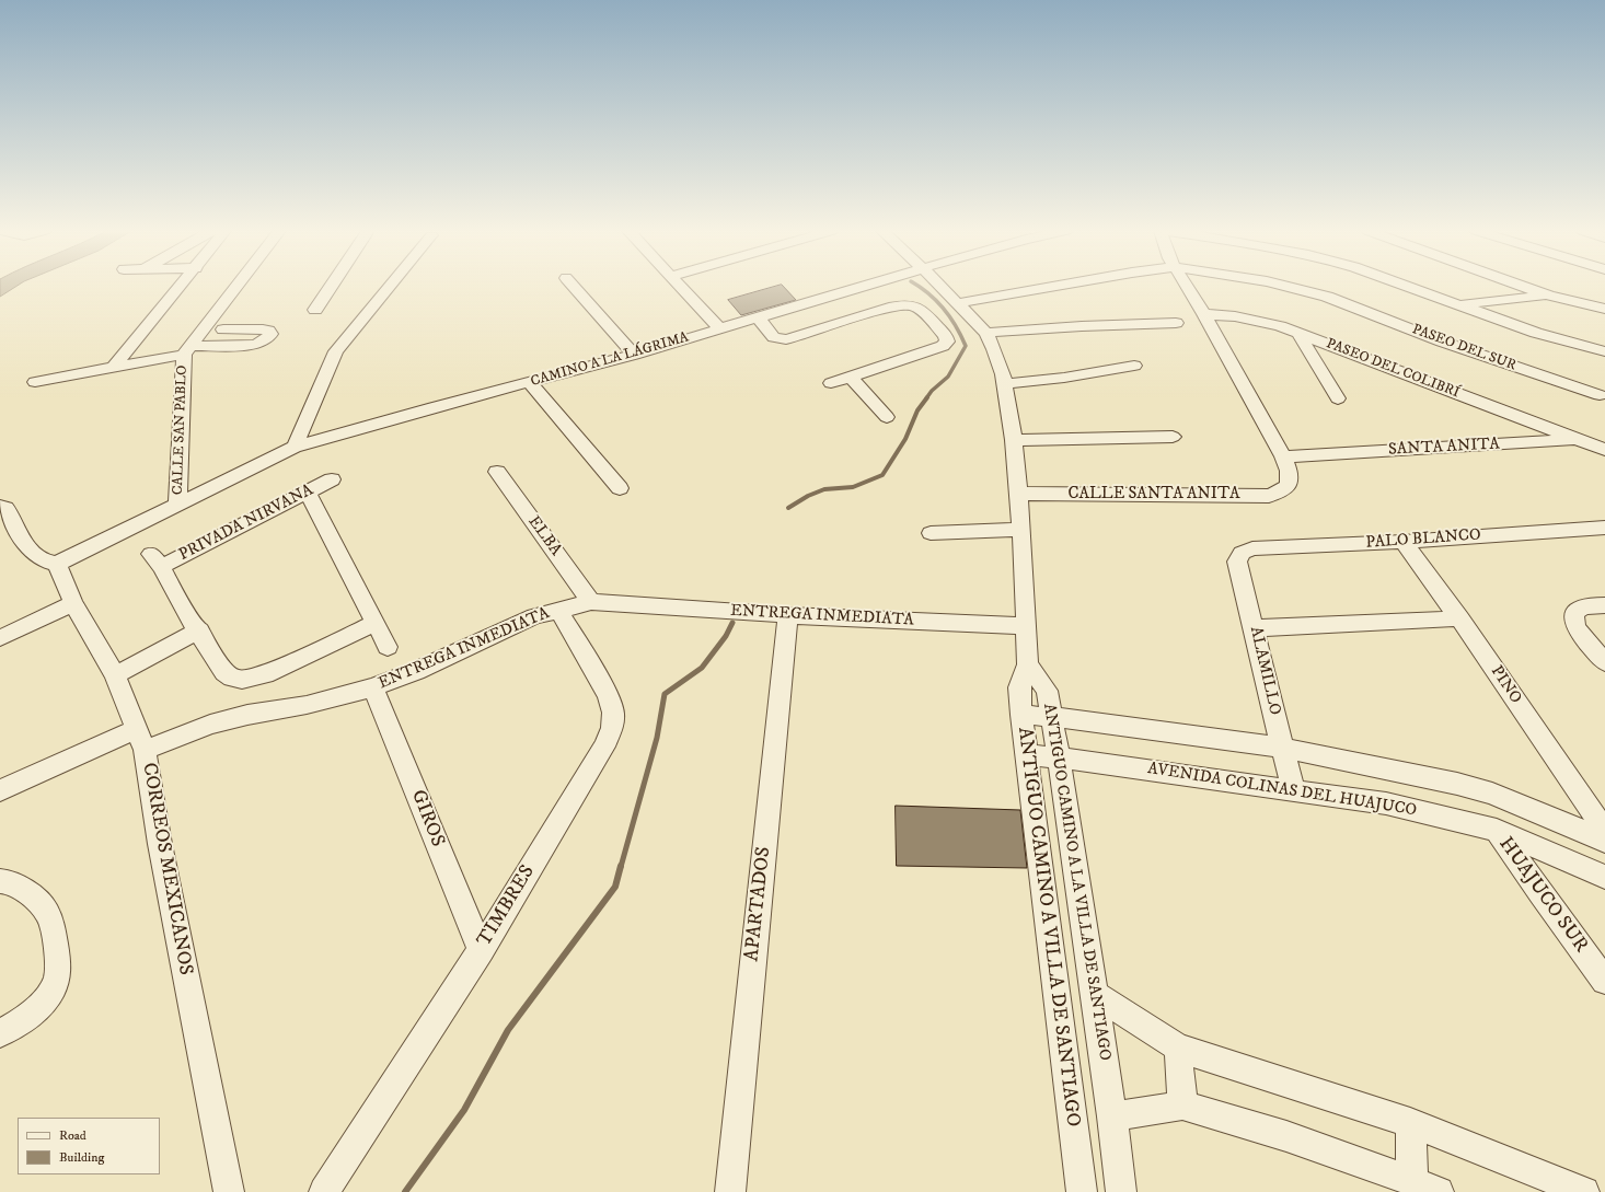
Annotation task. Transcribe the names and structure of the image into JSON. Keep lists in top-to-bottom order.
{
  "streets": {
    "street": [
      "PASEO DEL SUR",
      "CAMINO A LA LÁGRIMA",
      "PASEO DEL COLIBRÍ",
      "CALLE SAN PABLO",
      "SANTA ANITA",
      "CALLE SANTA ANITA",
      "PRIVADA NIRVANA",
      "ELBA",
      "PALO BLANCO",
      "ENTREGA INMEDIATA",
      "ALAMILLO",
      "PINO",
      "AVENIDA COLINAS DEL HUAJUCO",
      "GIROS",
      "CORREOS MEXICANOS",
      "ANTIGUO CAMINO A LA VILLA DE SANTIAGO",
      "HUAJUCO SUR",
      "APARTADOS",
      "TIMBRES",
      "ANTIGUO CAMINO A VILLA DE SANTIAGO"
    ]
  },
  "crossings": [
    ["CAMINO A LA LÁGRIMA", "CALLE SAN PABLO"],
    ["CAMINO A LA LÁGRIMA", "CORREOS MEXICANOS"],
    ["PASEO DEL COLIBRÍ", "SANTA ANITA"],
    ["SANTA ANITA", "CALLE SANTA ANITA"],
    ["ELBA", "ENTREGA INMEDIATA"],
    ["PALO BLANCO", "ALAMILLO"],
    ["PALO BLANCO", "PINO"],
    ["ENTREGA INMEDIATA", "GIROS"],
    ["ENTREGA INMEDIATA", "CORREOS MEXICANOS"],
    ["ENTREGA INMEDIATA", "APARTADOS"],
    ["ENTREGA INMEDIATA", "TIMBRES"],
    ["ALAMILLO", "AVENIDA COLINAS DEL HUAJUCO"],
    ["AVENIDA COLINAS DEL HUAJUCO", "ANTIGUO CAMINO A LA VILLA DE SANTIAGO"],
    ["AVENIDA COLINAS DEL HUAJUCO", "HUAJUCO SUR"],
    ["AVENIDA COLINAS DEL HUAJUCO", "ANTIGUO CAMINO A VILLA DE SANTIAGO"],
    ["GIROS", "TIMBRES"],
    ["ANTIGUO CAMINO A LA VILLA DE SANTIAGO", "ANTIGUO CAMINO A VILLA DE SANTIAGO"]
  ],
  "legend": ["Road", "Building"]
}
